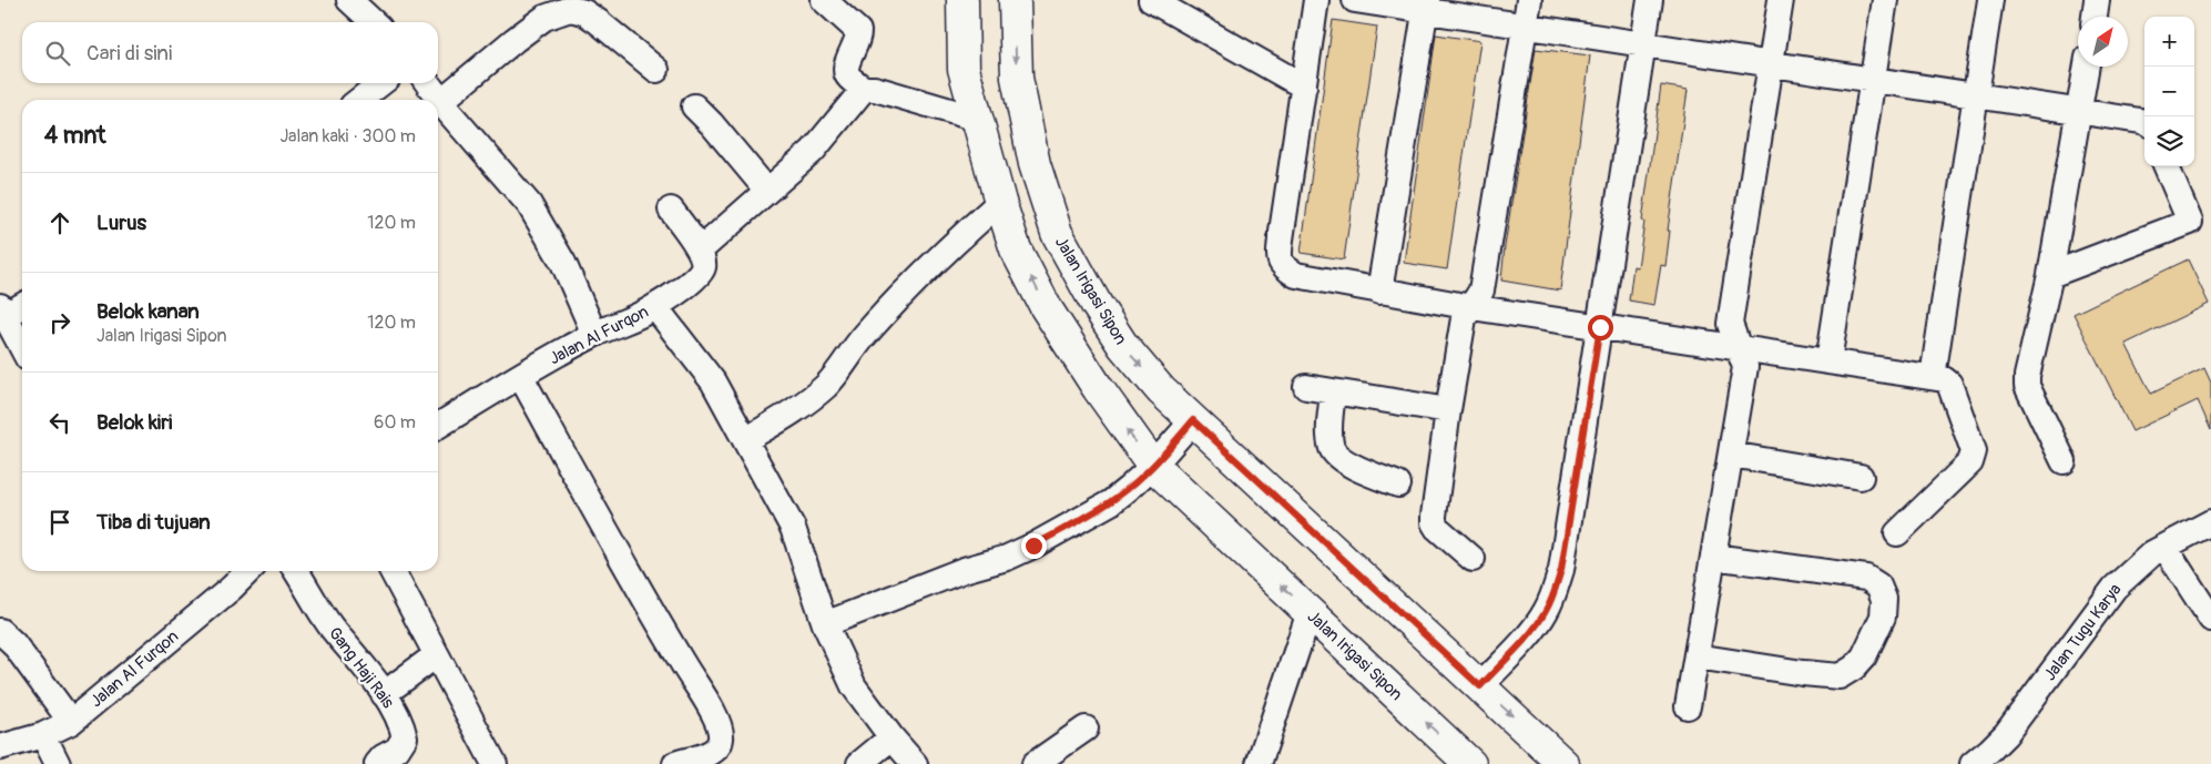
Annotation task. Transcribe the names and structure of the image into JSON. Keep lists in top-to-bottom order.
{
  "streets": {
    "street": [
      "Jalan Irigasi Sipon",
      "Jalan Al Furqon",
      "Jalan Tugu Karya",
      "Gang Haji Rais"
    ]
  },
  "north": "top right",
  "page": {
    "map_buttons": ["+", "−"],
    "search": "Cari di sini",
    "heading": ["4 mnt", "Jalan kaki · 300 m"],
    "list": [
      ["Lurus", "120 m"],
      ["Belok kanan", "Jalan Irigasi Sipon", "120 m"],
      ["Belok kiri", "60 m"],
      "Tiba di tujuan"
    ]
  }
}
